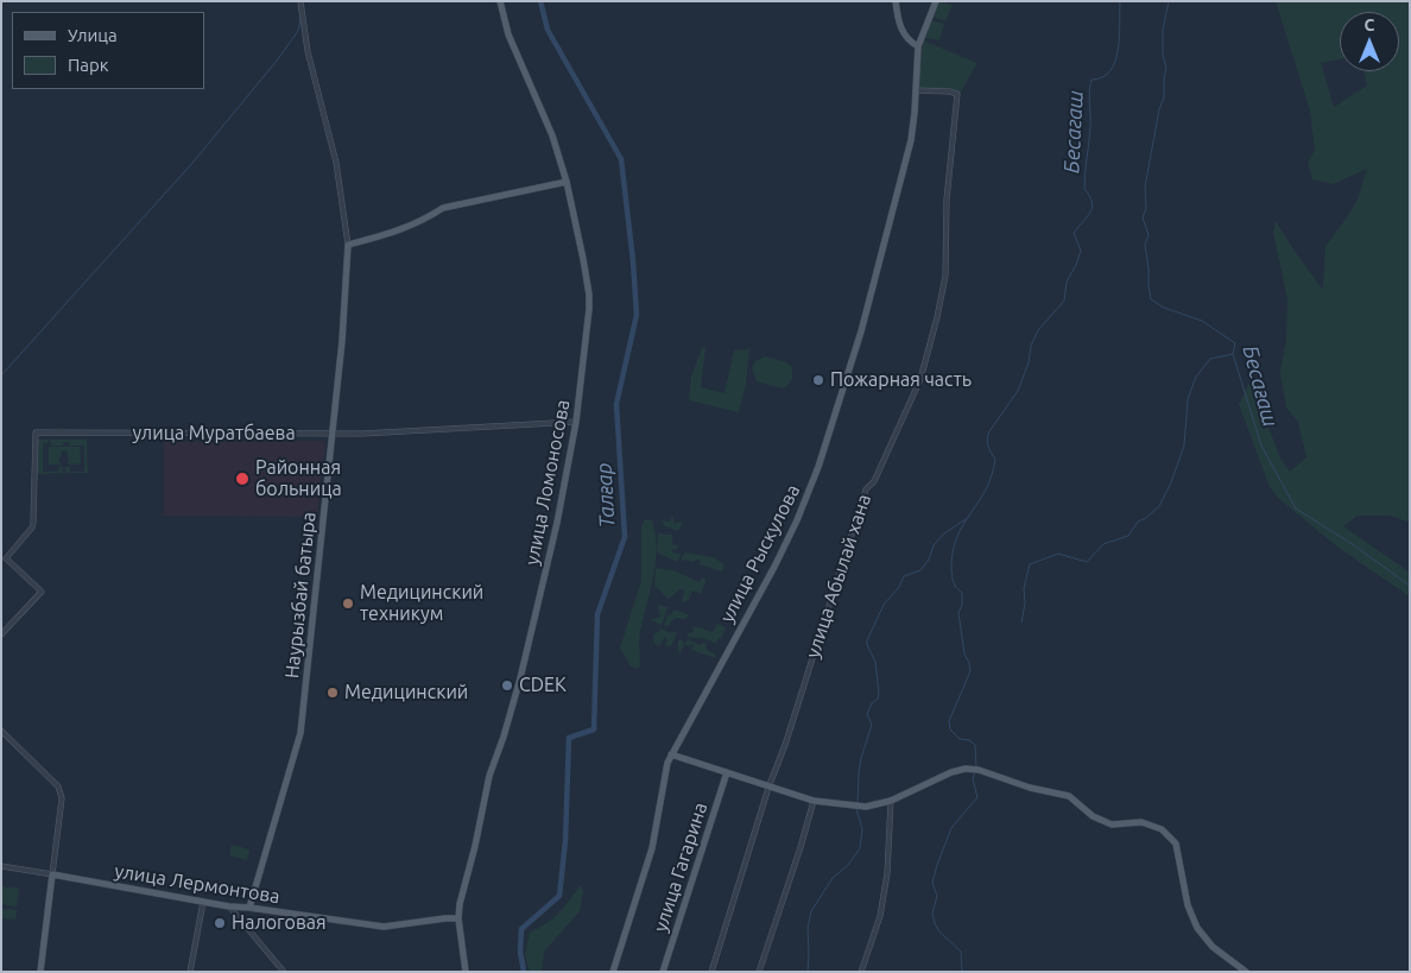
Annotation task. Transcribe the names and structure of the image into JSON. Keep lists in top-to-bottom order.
{
  "streets": {
    "main road": [
      "улица Ломоносова",
      "улица Рыскулова",
      "Наурызбай батыра",
      "улица Гагарина",
      "улица Лермонтова"
    ],
    "street": ["улица Муратбаева", "улица Абылай хана"]
  },
  "crossings": [
    ["улица Муратбаева", "улица Ломоносова"],
    ["улица Муратбаева", "Наурызбай батыра"],
    ["улица Ломоносова", "улица Лермонтова"],
    ["улица Рыскулова", "улица Абылай хана"],
    ["Наурызбай батыра", "улица Лермонтова"]
  ],
  "water": ["Бесагаш", "Бесағаш", "Талғар"],
  "places": [
    "Пожарная часть",
    "Районная больница",
    "Медицинский техникум",
    "CDEK",
    "Медицинский",
    "Налоговая"
  ],
  "legend": ["Улица", "Парк"],
  "north": "top"
}
